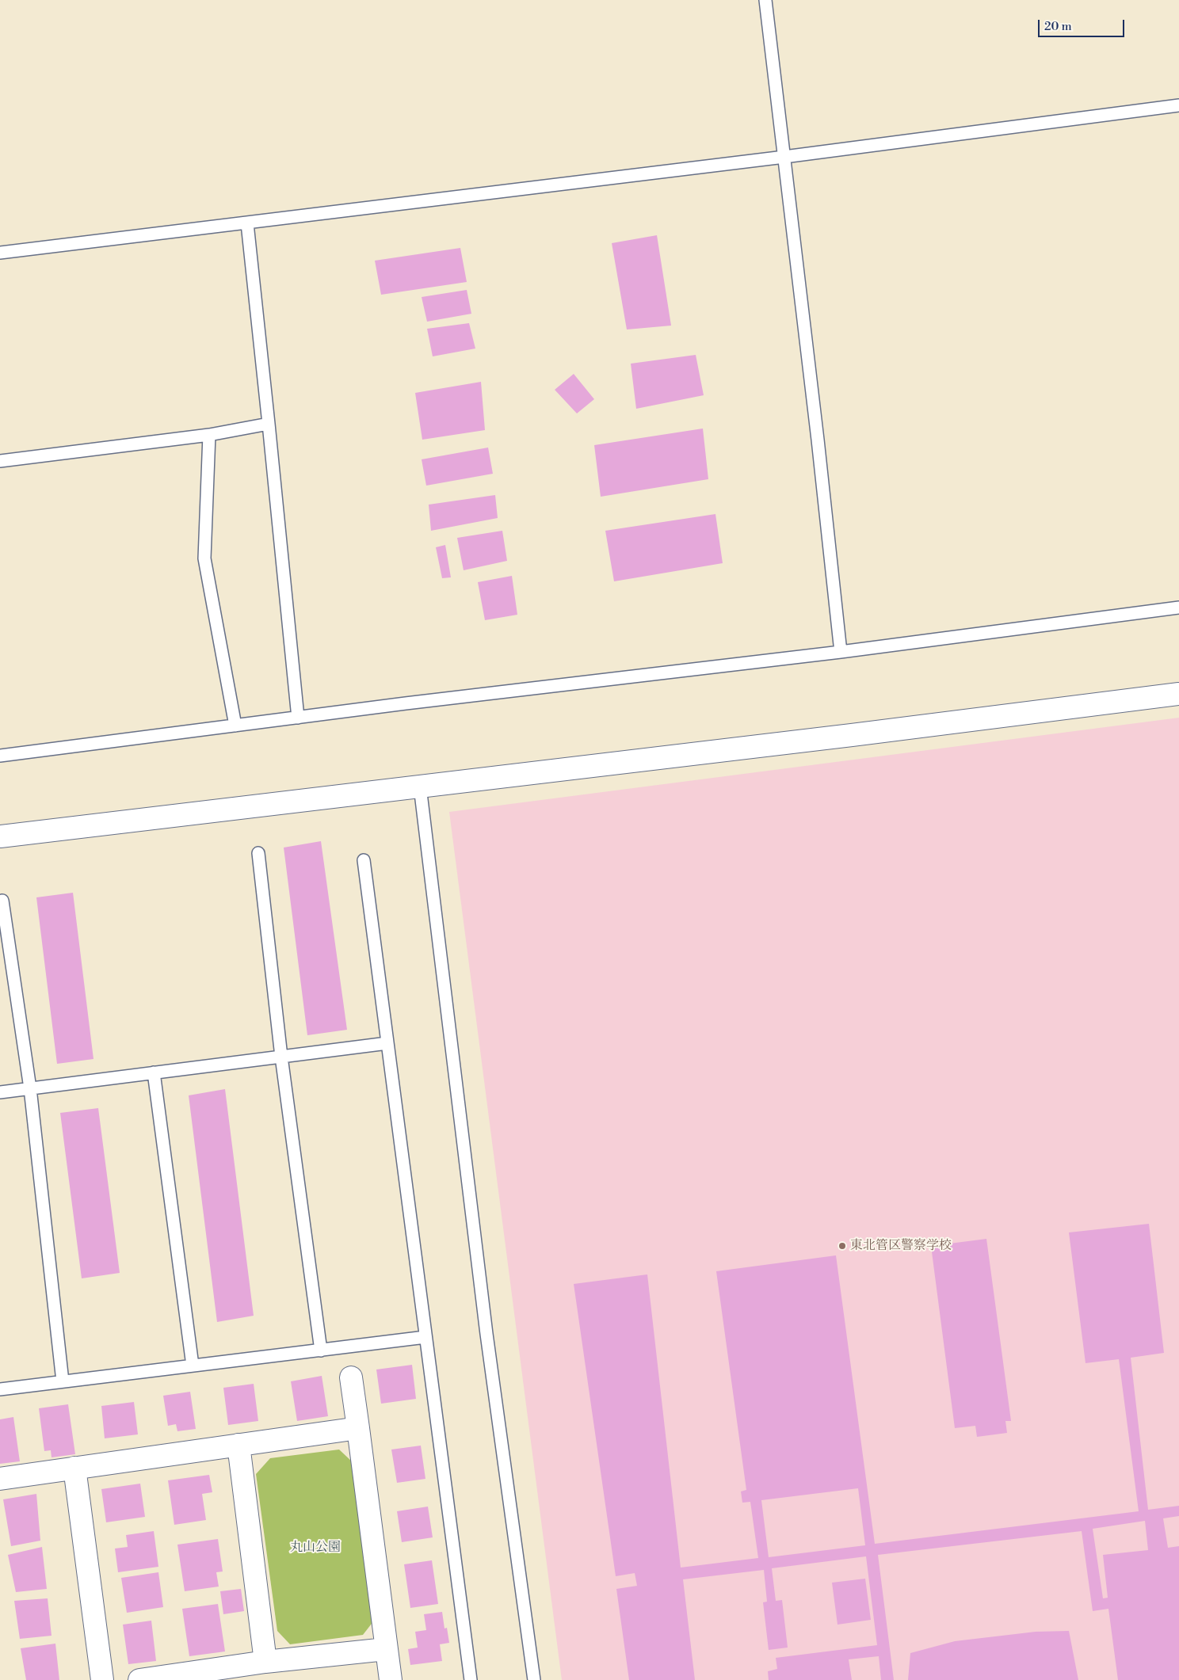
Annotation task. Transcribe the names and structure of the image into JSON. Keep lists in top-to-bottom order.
{
  "parks": ["丸山公園"],
  "places": ["東北管区警察学校"],
  "scale_bar": "20 m"
}
